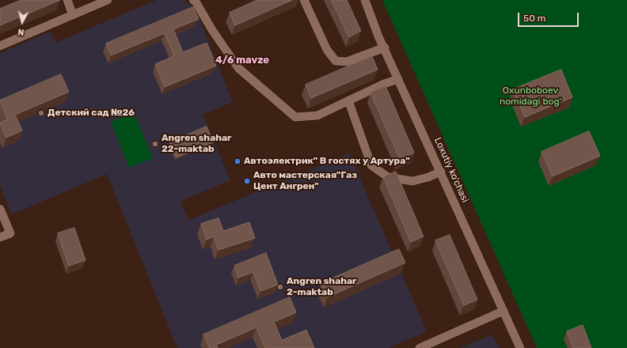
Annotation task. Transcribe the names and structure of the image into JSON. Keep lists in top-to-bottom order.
{
  "streets": {
    "street": ["Loxutiy ko'chasi"]
  },
  "districts": ["4/6 mavze"],
  "parks": ["Oxunboboev nomidagi bog'"],
  "places": [
    "Детский сад №26",
    "Angren shahar 22-maktab",
    "Автоэлектрик\" В гостях у Артура\"",
    "Авто мастерская\"Газ Цент Ангрен\"",
    "Angren shahar 2-maktab"
  ],
  "scale_bar": "50 m",
  "north": "bottom"
}
